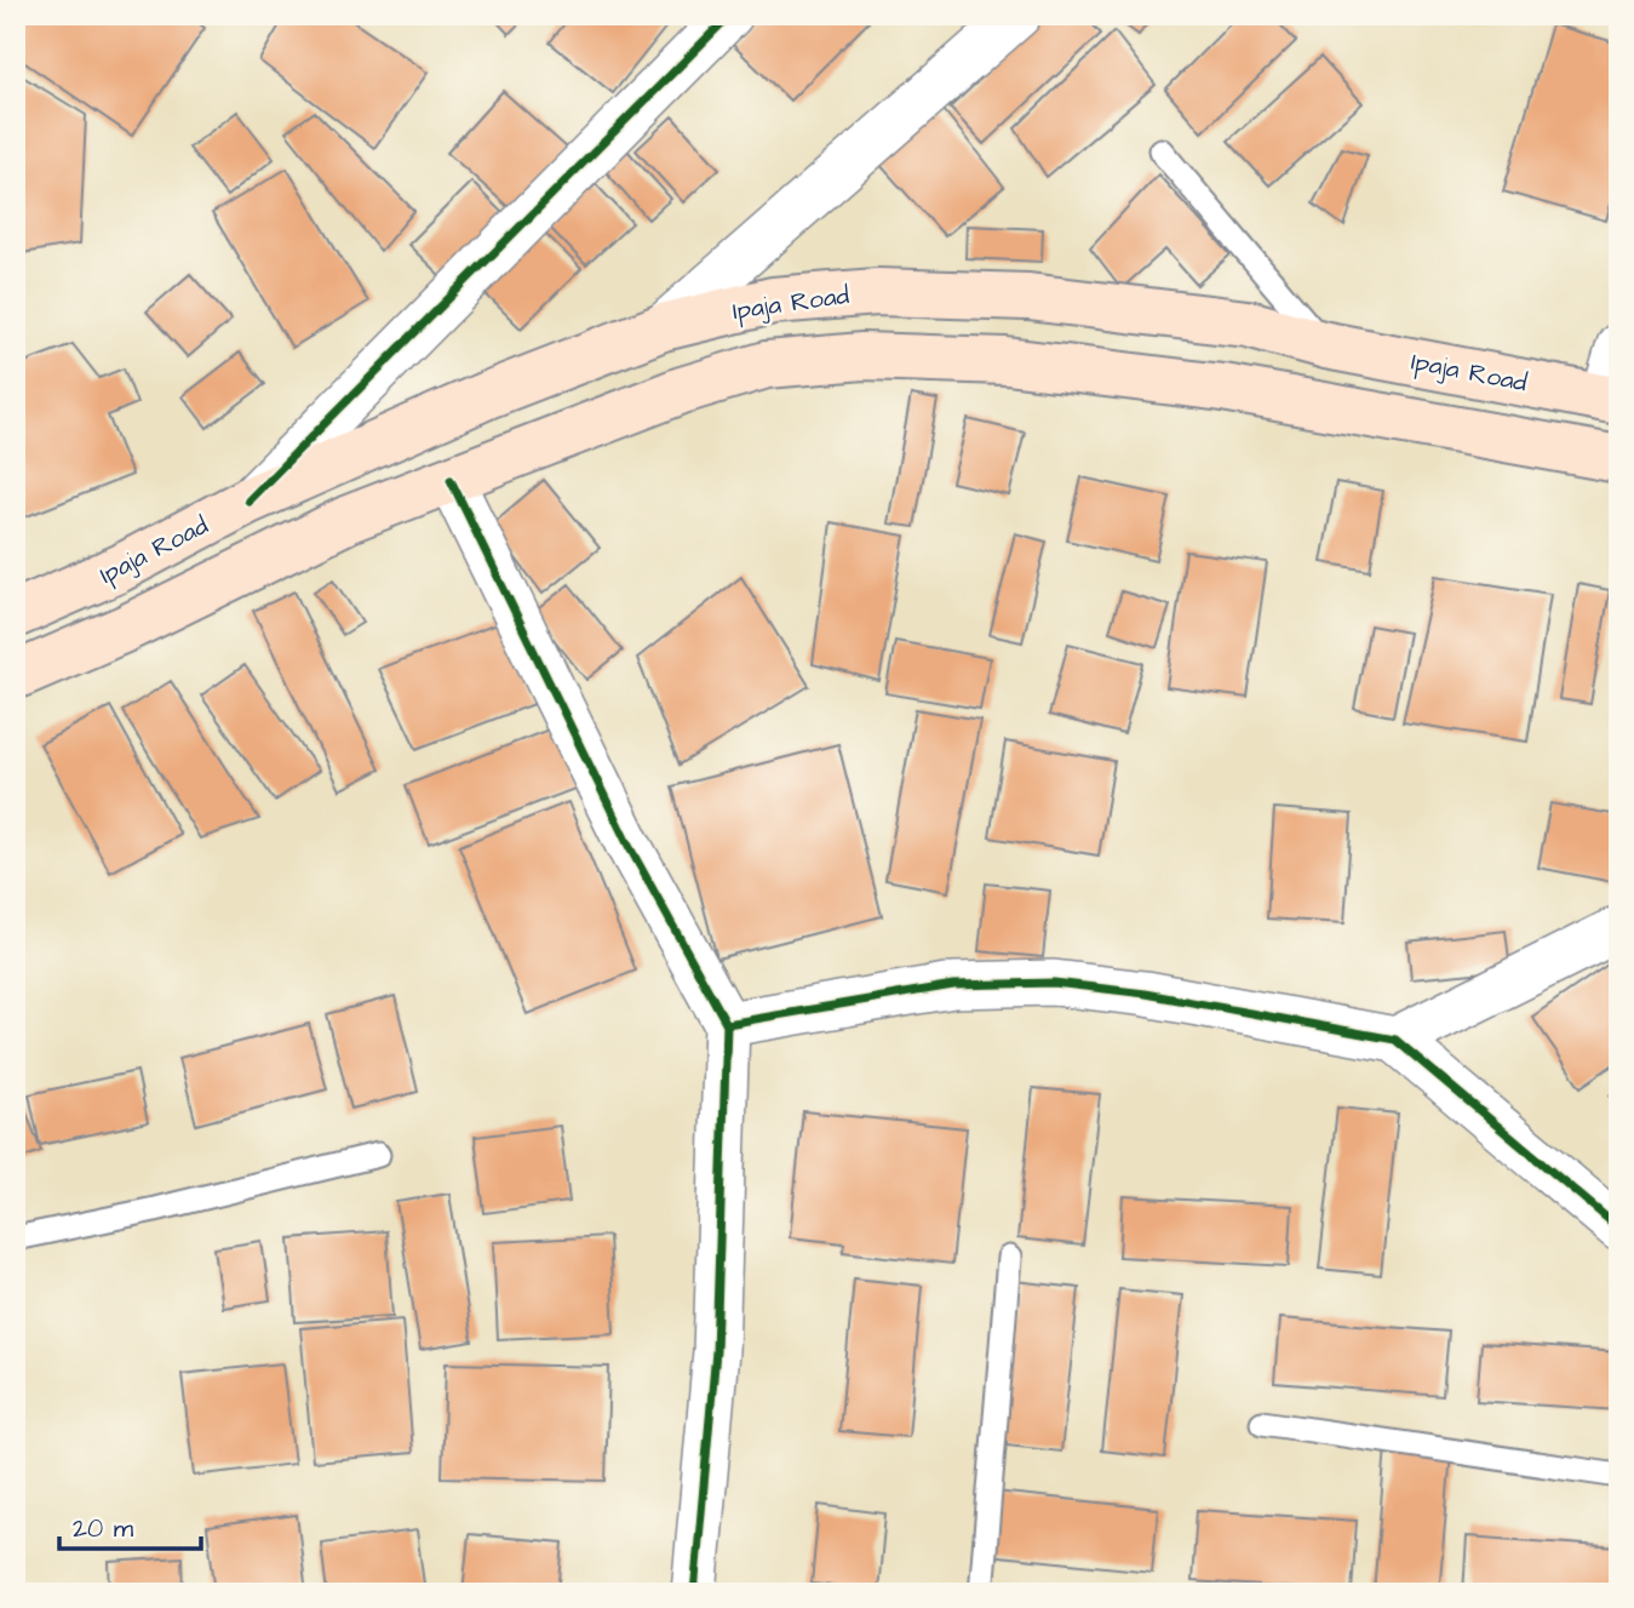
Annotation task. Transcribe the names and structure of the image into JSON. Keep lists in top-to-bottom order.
{
  "streets": {
    "main road": ["Ipaja Road"]
  },
  "scale_bar": "20 m"
}
